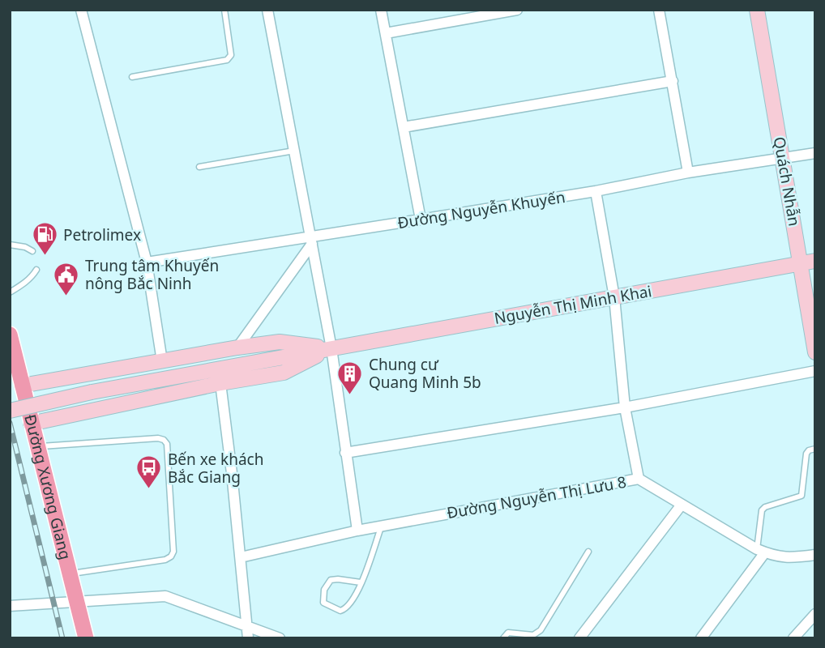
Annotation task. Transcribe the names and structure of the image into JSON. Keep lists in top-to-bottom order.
{
  "streets": {
    "main road": ["Quách Nhẫn", "Nguyễn Thị Minh Khai", "Đường Xương Giang"],
    "street": ["Đường Nguyễn Khuyến", "Đường Nguyễn Thị Lưu 8"]
  },
  "crossings": [
    ["Quách Nhẫn", "Đường Nguyễn Khuyến"],
    ["Quách Nhẫn", "Nguyễn Thị Minh Khai"]
  ],
  "places": {
    "fuel station": ["Petrolimex"],
    "public building": ["Trung tâm Khuyến nông Bắc Ninh"],
    "building": ["Chung cư Quang Minh 5b"],
    "bus stop": ["Bến xe khách Bắc Giang"]
  }
}
